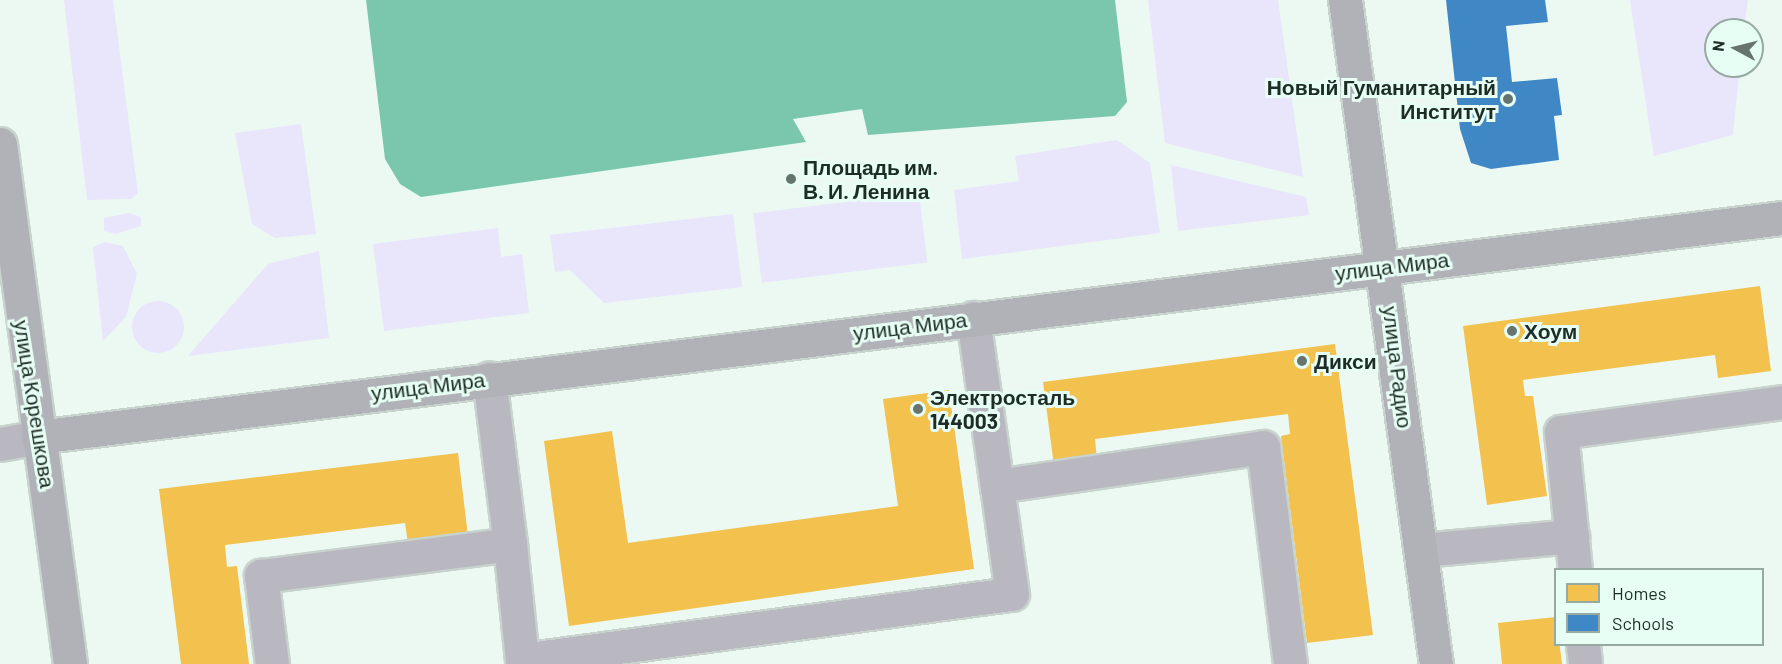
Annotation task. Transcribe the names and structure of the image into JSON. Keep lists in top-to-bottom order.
{
  "streets": {
    "main road": ["улица Мира", "улица Радио", "улица Корешкова"]
  },
  "crossings": [
    ["улица Мира", "улица Радио"],
    ["улица Мира", "улица Корешкова"]
  ],
  "places": [
    "Новый Гуманитарный Институт",
    "Площадь им. В. И. Ленина",
    "Хоум",
    "Дикси",
    "Электросталь 144003"
  ],
  "legend": ["Homes", "Schools"],
  "north": "left"
}
